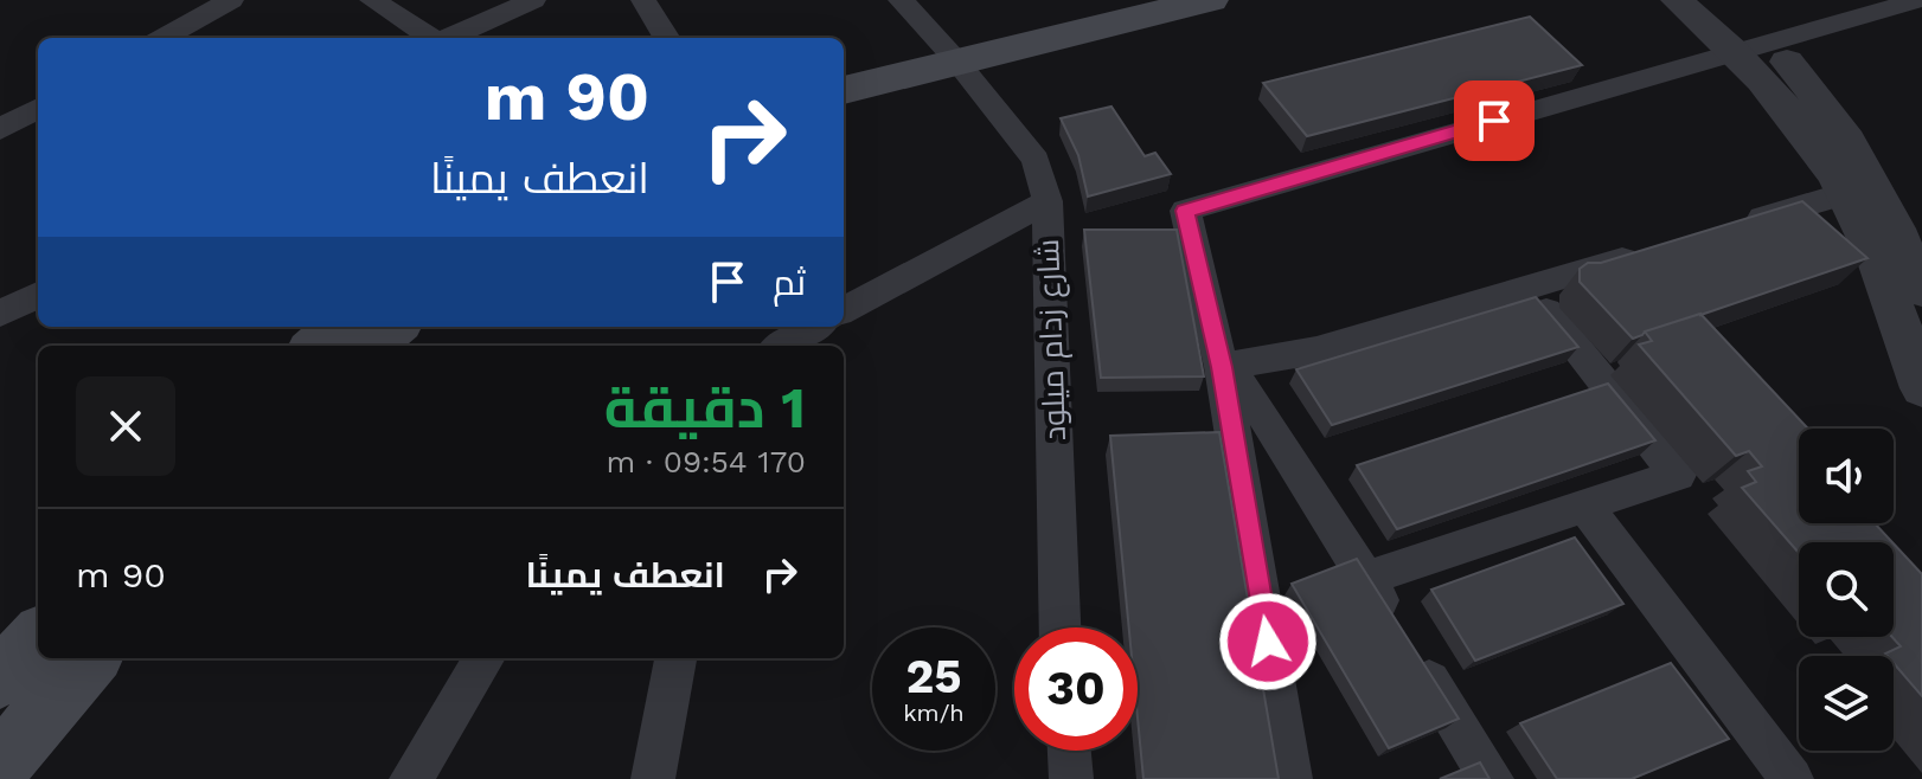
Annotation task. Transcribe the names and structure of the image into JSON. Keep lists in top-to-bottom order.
{
  "streets": {
    "street": ["شارع زدام ميلود"]
  },
  "page": {
    "turn": ["90 m", "انعطف يمينًا"],
    "then": "ثم",
    "heading": ["1 دقيقة", "170 m · 09:54"],
    "list": [
      {
        "name": "انعطف يمينًا",
        "value": "90 m"
      }
    ],
    "speed": "25 km/h",
    "limit": "30"
  }
}
